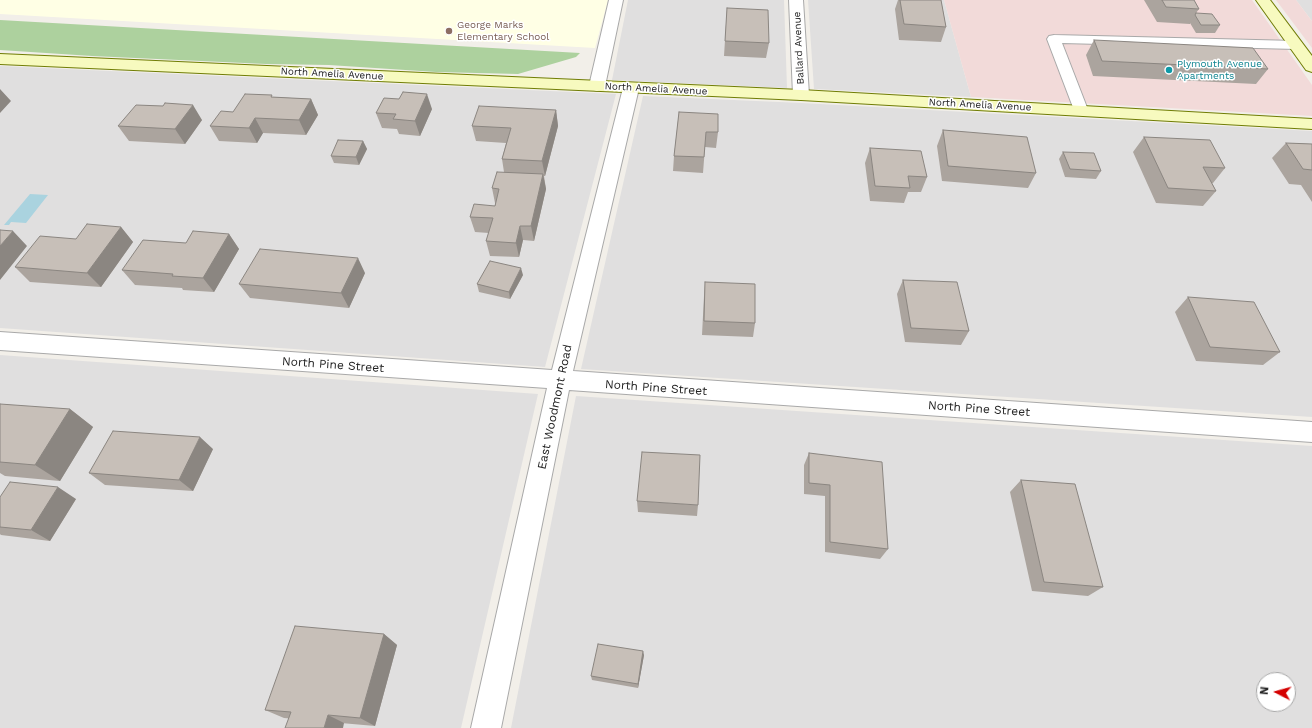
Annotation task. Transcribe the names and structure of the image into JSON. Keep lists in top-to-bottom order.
{
  "streets": {
    "main road": ["North Amelia Avenue"],
    "street": ["Ballard Avenue", "North Pine Street", "East Woodmont Road"]
  },
  "crossings": [
    ["Ballard Avenue", "North Amelia Avenue"],
    ["North Amelia Avenue", "East Woodmont Road"],
    ["North Pine Street", "East Woodmont Road"]
  ],
  "places": ["George Marks Elementary School", "Plymouth Avenue Apartments"],
  "north": "left"
}
